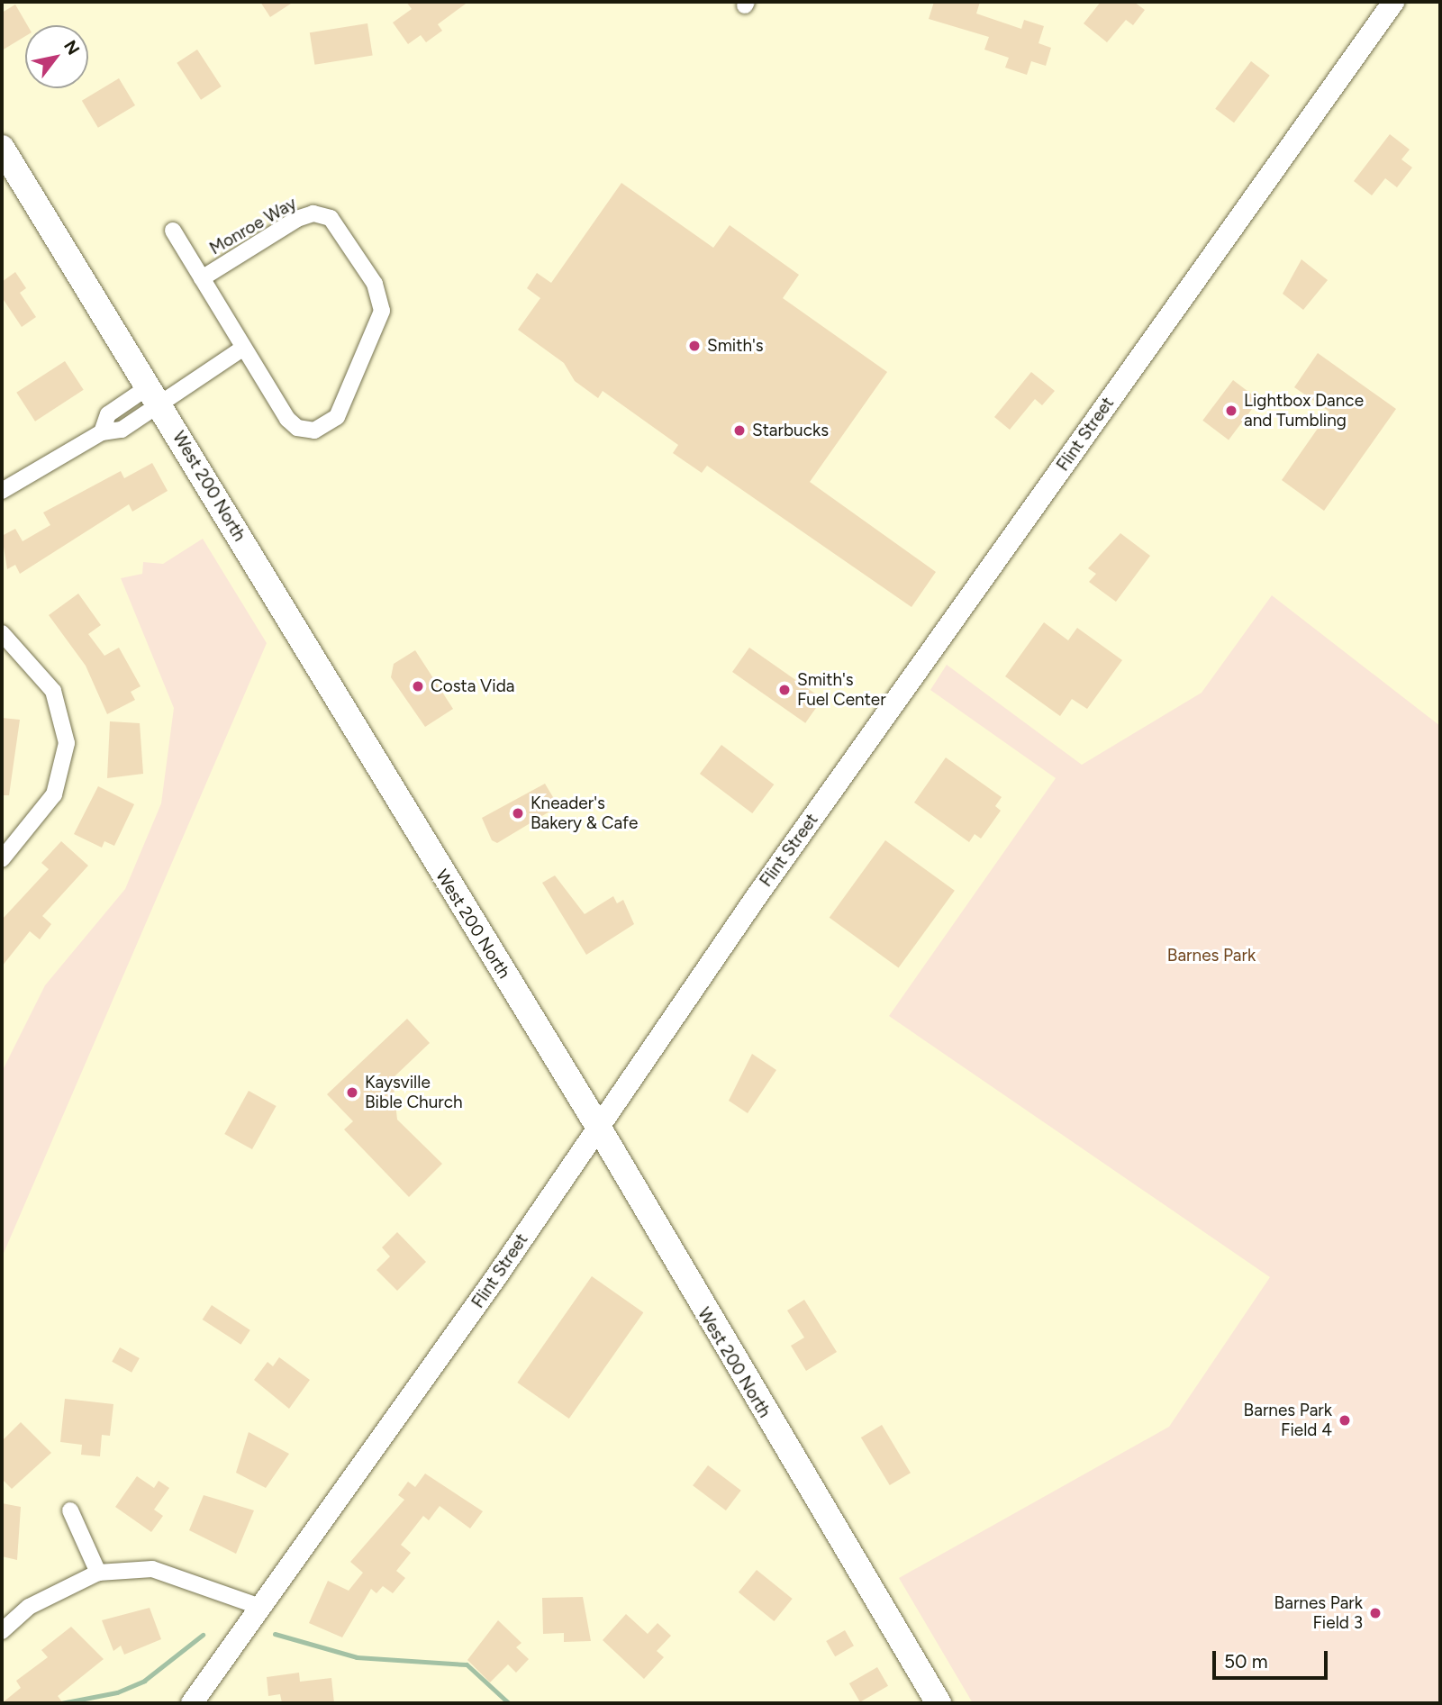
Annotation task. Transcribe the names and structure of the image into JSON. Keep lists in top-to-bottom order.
{
  "streets": {
    "main road": ["West 200 North"],
    "street": ["Monroe Way", "Flint Street"]
  },
  "crossings": [
    ["Flint Street", "West 200 North"]
  ],
  "parks": ["Barnes Park"],
  "places": [
    "Smith's",
    "Lightbox Dance and Tumbling",
    "Starbucks",
    "Costa Vida",
    "Smith's Fuel Center",
    "Kneader's Bakery & Cafe",
    "Kaysville Bible Church",
    "Barnes Park Field 4",
    "Barnes Park Field 3"
  ],
  "scale_bar": "50 m",
  "north": "top right"
}
